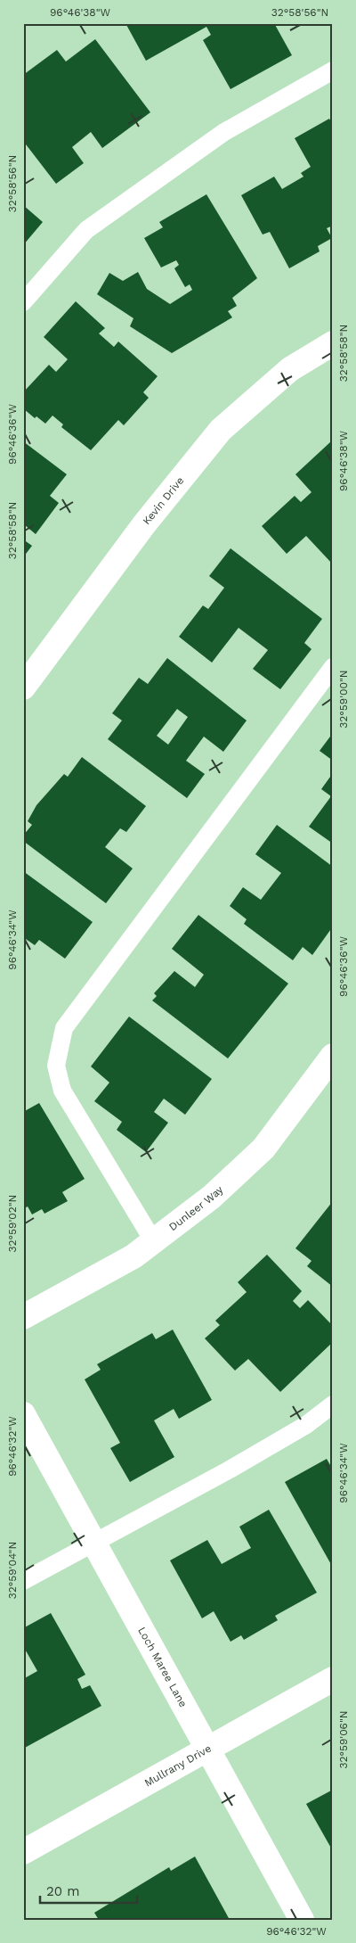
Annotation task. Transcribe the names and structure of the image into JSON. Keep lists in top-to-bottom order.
{
  "streets": {
    "street": [
      "Kevin Drive",
      "Dunleer Way",
      "Loch Maree Lane",
      "Mullrany Drive"
    ]
  },
  "crossings": [
    ["Loch Maree Lane", "Mullrany Drive"]
  ],
  "scale_bar": "20 m",
  "coordinates": [
    "96°46'38\"W",
    "32°58'56\"N",
    "32°58'58\"N",
    "96°46'36\"W",
    "32°59'00\"N",
    "96°46'34\"W",
    "32°59'02\"N",
    "96°46'32\"W",
    "32°59'04\"N",
    "32°59'06\"N"
  ]
}
